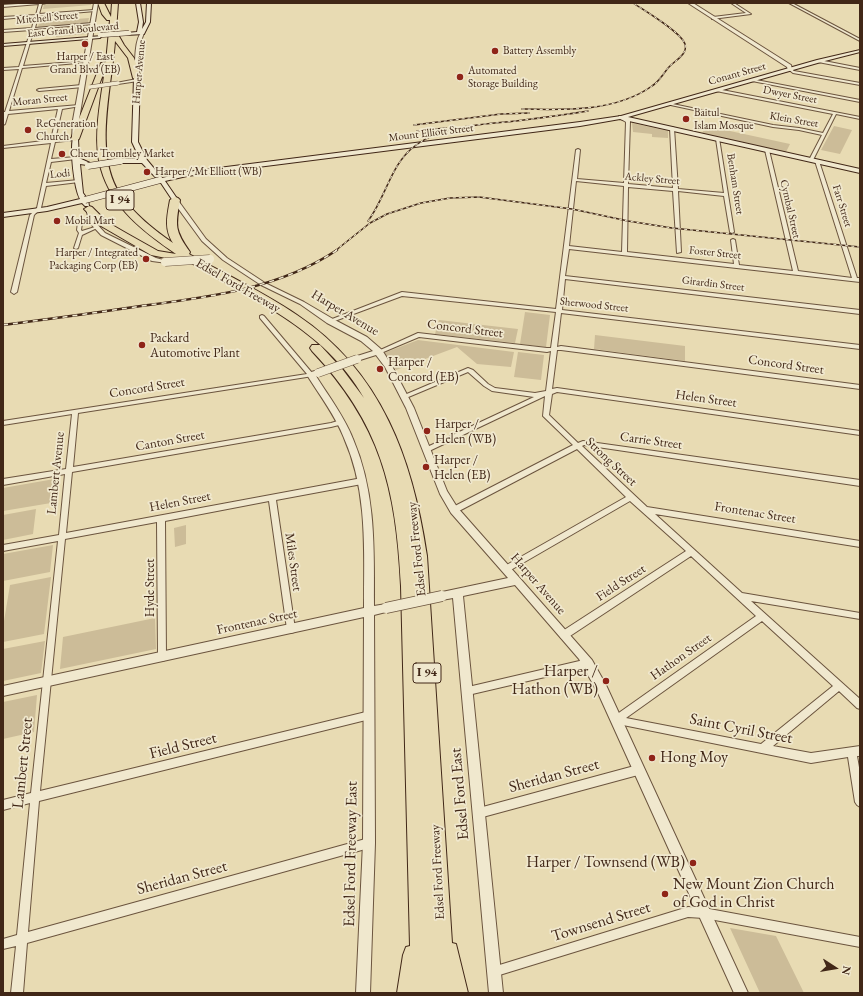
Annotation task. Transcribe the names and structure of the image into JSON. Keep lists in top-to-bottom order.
{
  "streets": {
    "highway": ["I 94", "Edsel Ford Freeway"],
    "main road": [
      "East Grand Boulevard",
      "Harper Avenue",
      "Conant Street",
      "Mount Elliott Street"
    ],
    "street": [
      "Mitchell Street",
      "Dwyer Street",
      "Moran Street",
      "Klein Street",
      "Lodi",
      "Ackley Street",
      "Benham Street",
      "Farr Street",
      "Cymbal Street",
      "Foster Street",
      "Girardin Street",
      "Sherwood Street",
      "Concord Street",
      "Helen Street",
      "Canton Street",
      "Carrie Street",
      "Strong Street",
      "Lambert Avenue",
      "Frontenac Street",
      "Miles Street",
      "Field Street",
      "Hyde Street",
      "Hathon Street",
      "Saint Cyril Street",
      "Lambert Street",
      "Sheridan Street",
      "Edsel Ford East",
      "Edsel Ford Freeway East",
      "Townsend Street"
    ]
  },
  "crossings": [
    ["East Grand Boulevard", "Harper Avenue"],
    ["Harper Avenue", "Mount Elliott Street"],
    ["Harper Avenue", "Edsel Ford Freeway"],
    ["Harper Avenue", "Sherwood Street"],
    ["Harper Avenue", "Concord Street"],
    ["Harper Avenue", "Helen Street"],
    ["Harper Avenue", "Carrie Street"],
    ["Harper Avenue", "Frontenac Street"],
    ["Harper Avenue", "Field Street"],
    ["Harper Avenue", "Hathon Street"],
    ["Harper Avenue", "Saint Cyril Street"],
    ["Harper Avenue", "Sheridan Street"],
    ["Harper Avenue", "Townsend Street"],
    ["Conant Street", "Dwyer Street"],
    ["Conant Street", "Klein Street"],
    ["Conant Street", "Mount Elliott Street"],
    ["Mount Elliott Street", "Benham Street"],
    ["Mount Elliott Street", "Farr Street"],
    ["Mount Elliott Street", "Cymbal Street"],
    ["Ackley Street", "Benham Street"],
    ["Ackley Street", "Strong Street"],
    ["Farr Street", "Foster Street"],
    ["Cymbal Street", "Foster Street"],
    ["Foster Street", "Strong Street"],
    ["Girardin Street", "Strong Street"],
    ["Sherwood Street", "Strong Street"],
    ["Concord Street", "Strong Street"],
    ["Concord Street", "Lambert Avenue"],
    ["Helen Street", "Strong Street"],
    ["Helen Street", "Lambert Avenue"],
    ["Helen Street", "Miles Street"],
    ["Helen Street", "Hyde Street"],
    ["Helen Street", "Lambert Street"],
    ["Canton Street", "Lambert Avenue"],
    ["Carrie Street", "Strong Street"],
    ["Strong Street", "Frontenac Street"],
    ["Strong Street", "Field Street"],
    ["Strong Street", "Hathon Street"],
    ["Lambert Avenue", "Lambert Street"],
    ["Frontenac Street", "Miles Street"],
    ["Frontenac Street", "Hyde Street"],
    ["Frontenac Street", "Lambert Street"],
    ["Frontenac Street", "Edsel Ford East"],
    ["Frontenac Street", "Edsel Ford Freeway East"],
    ["Field Street", "Lambert Street"],
    ["Field Street", "Edsel Ford Freeway East"],
    ["Hathon Street", "Saint Cyril Street"],
    ["Lambert Street", "Sheridan Street"],
    ["Sheridan Street", "Edsel Ford East"],
    ["Sheridan Street", "Edsel Ford Freeway East"],
    ["Edsel Ford East", "Townsend Street"]
  ],
  "places": [
    "Harper / East Grand Blvd (EB)",
    "Battery Assembly",
    "Automated Storage Building",
    "Baitul Islam Mosque",
    "ReGeneration Church",
    "Chene Trombley Market",
    "Harper / Mt Elliott (WB)",
    "Mobil Mart",
    "Harper / Integrated Packaging Corp (EB)",
    "Packard Automotive Plant",
    "Harper / Concord (EB)",
    "Harper / Helen (WB)",
    "Harper / Helen (EB)",
    "Harper / Hathon (WB)",
    "Hong Moy",
    "Harper / Townsend (WB)",
    "New Mount Zion Church of God in Christ"
  ],
  "north": "right"
}
